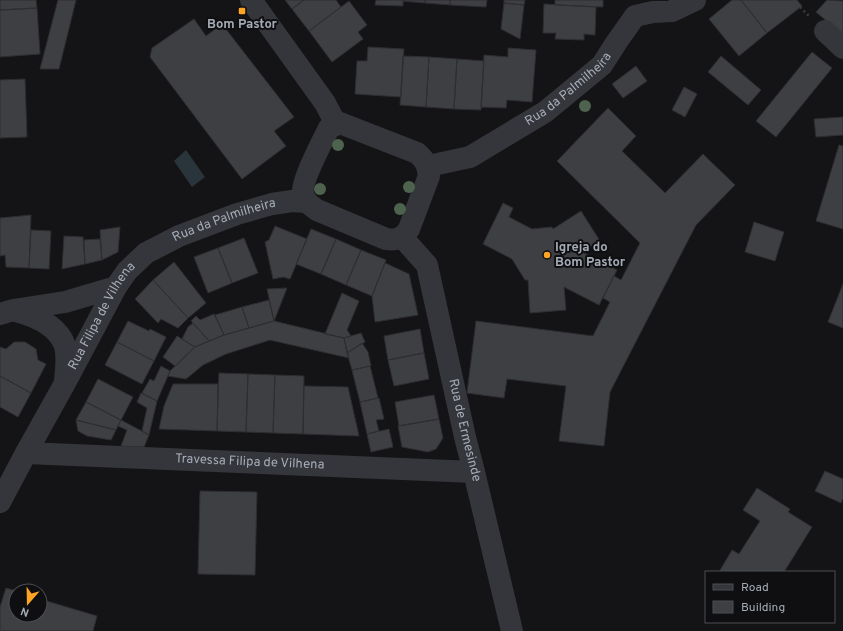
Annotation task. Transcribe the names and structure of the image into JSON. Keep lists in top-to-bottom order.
{
  "streets": {
    "street": [
      "Rua da Palmilheira",
      "Rua Filipa de Vilhena",
      "Rua de Ermesinde",
      "Travessa Filipa de Vilhena"
    ]
  },
  "crossings": [
    ["Rua da Palmilheira", "Rua Filipa de Vilhena"],
    ["Rua da Palmilheira", "Rua de Ermesinde"],
    ["Rua Filipa de Vilhena", "Travessa Filipa de Vilhena"],
    ["Rua de Ermesinde", "Travessa Filipa de Vilhena"]
  ],
  "places": {
    "transit": ["Bom Pastor"],
    "other": ["Igreja do Bom Pastor"]
  },
  "legend": ["Road", "Building"],
  "north": "bottom"
}
